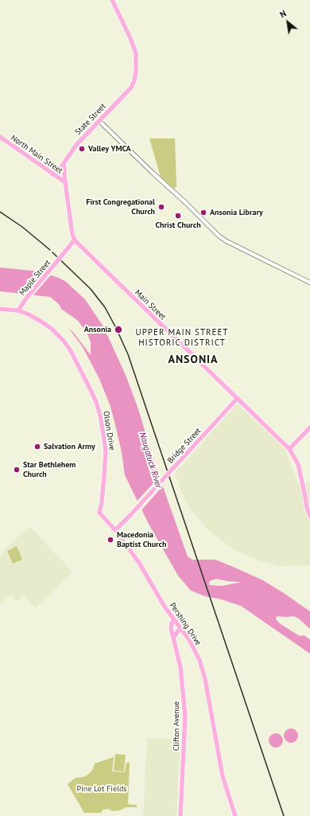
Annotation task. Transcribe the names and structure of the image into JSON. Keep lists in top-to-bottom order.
{
  "streets": {
    "main road": [
      "State Street",
      "North Main Street",
      "Maple Street",
      "Main Street",
      "Olson Drive",
      "Bridge Street",
      "Pershing Drive",
      "Clifton Avenue"
    ]
  },
  "crossings": [
    ["State Street", "North Main Street"],
    ["Maple Street", "Main Street"],
    ["Maple Street", "Olson Drive"],
    ["Main Street", "Bridge Street"],
    ["Olson Drive", "Pershing Drive"],
    ["Bridge Street", "Pershing Drive"],
    ["Pershing Drive", "Clifton Avenue"]
  ],
  "districts": ["UPPER MAIN STREET HISTORIC DISTRICT", "ANSONIA"],
  "water": ["Naugatuck River"],
  "parks": ["Pine Lot Fields"],
  "places": [
    "Valley YMCA",
    "First Congregational Church",
    "Ansonia Library",
    "Christ Church",
    "Ansonia",
    "Salvation Army",
    "Star Bethlehem Church",
    "Macedonia Baptist Church"
  ],
  "north": "top left"
}
